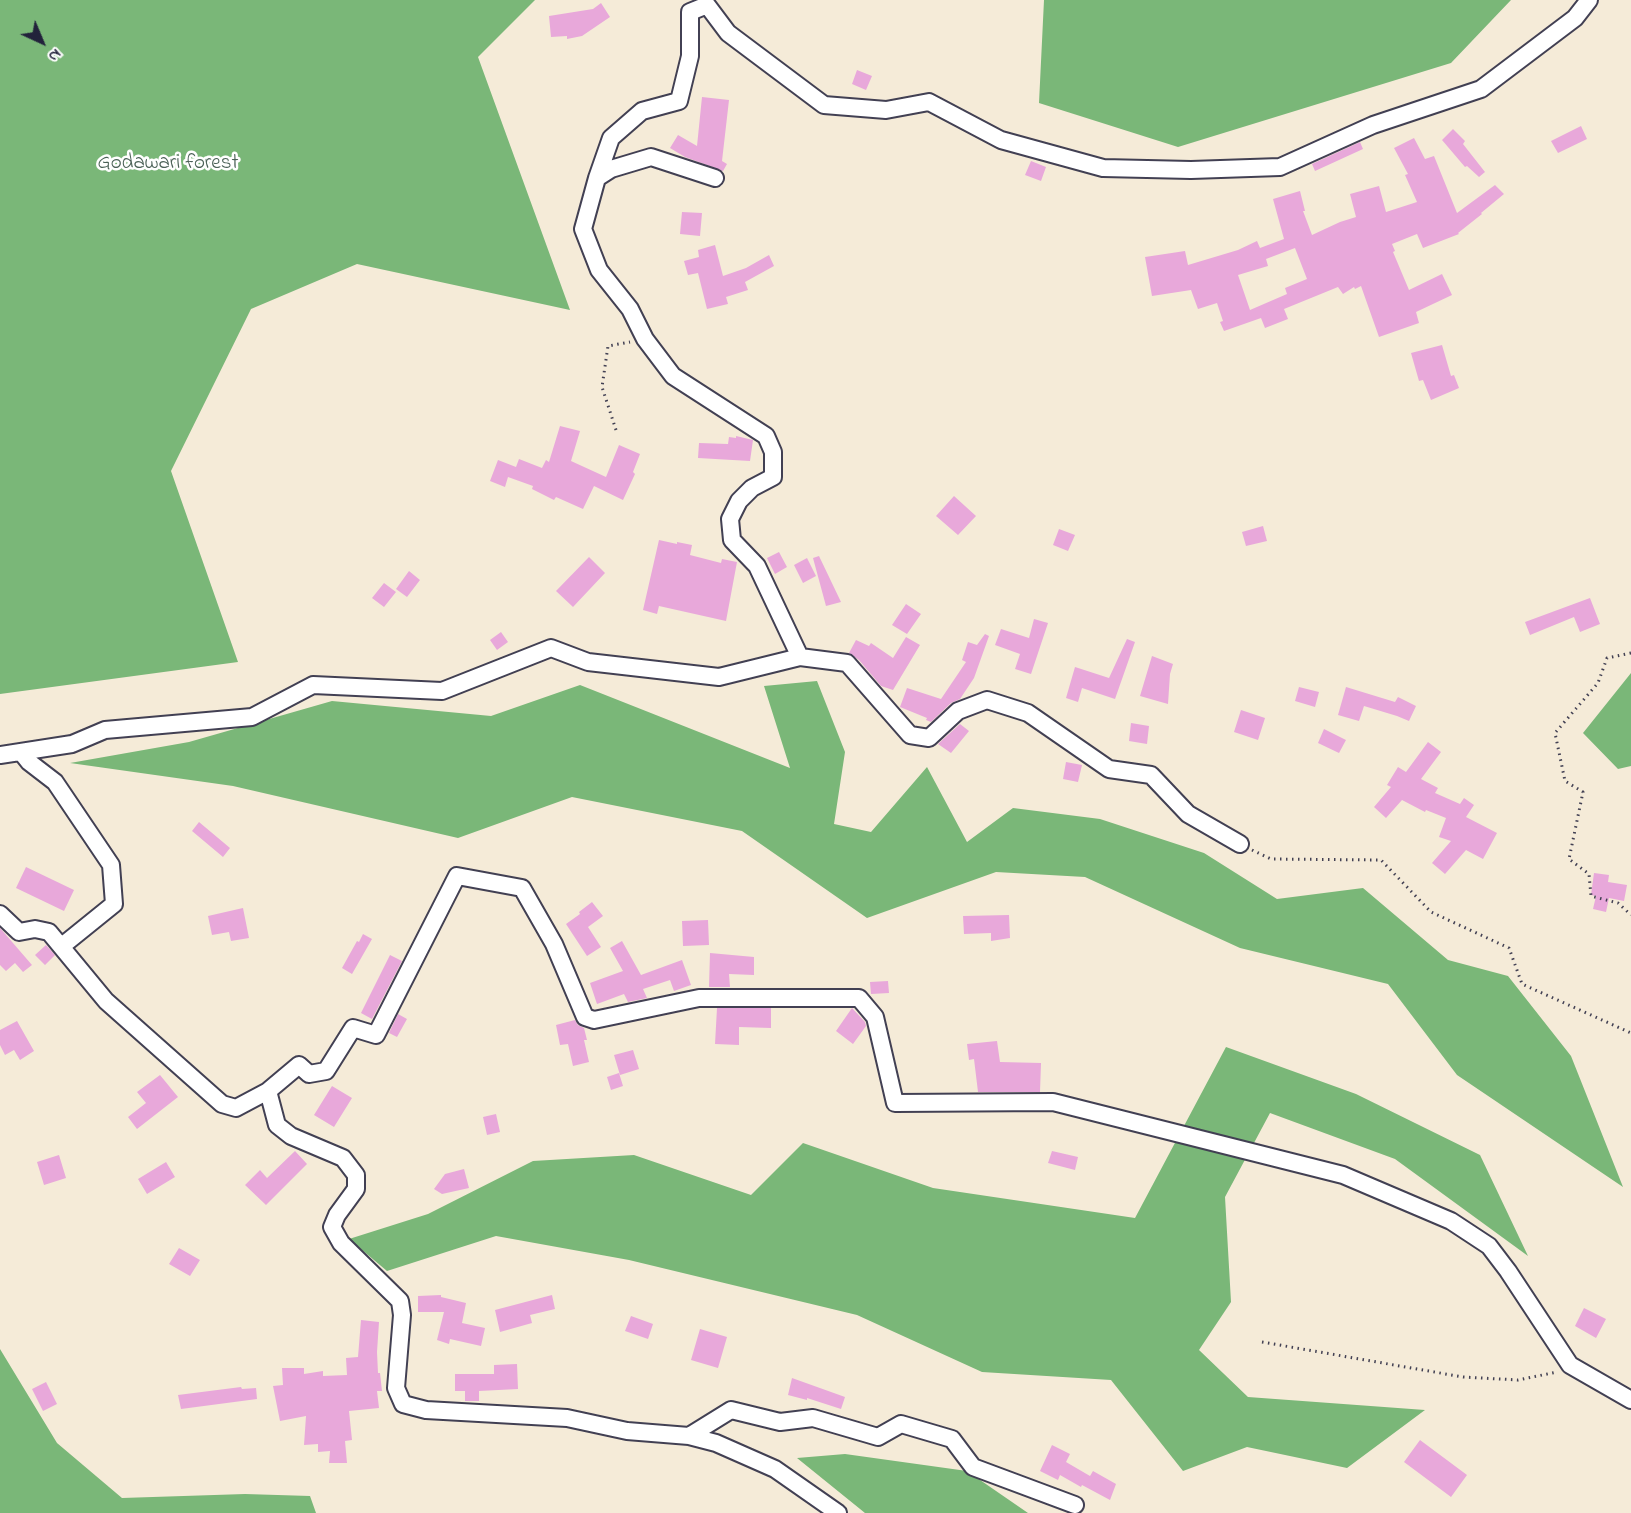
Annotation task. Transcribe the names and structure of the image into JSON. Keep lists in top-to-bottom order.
{
  "parks": ["Godawari forest"],
  "north": "bottom right"
}
